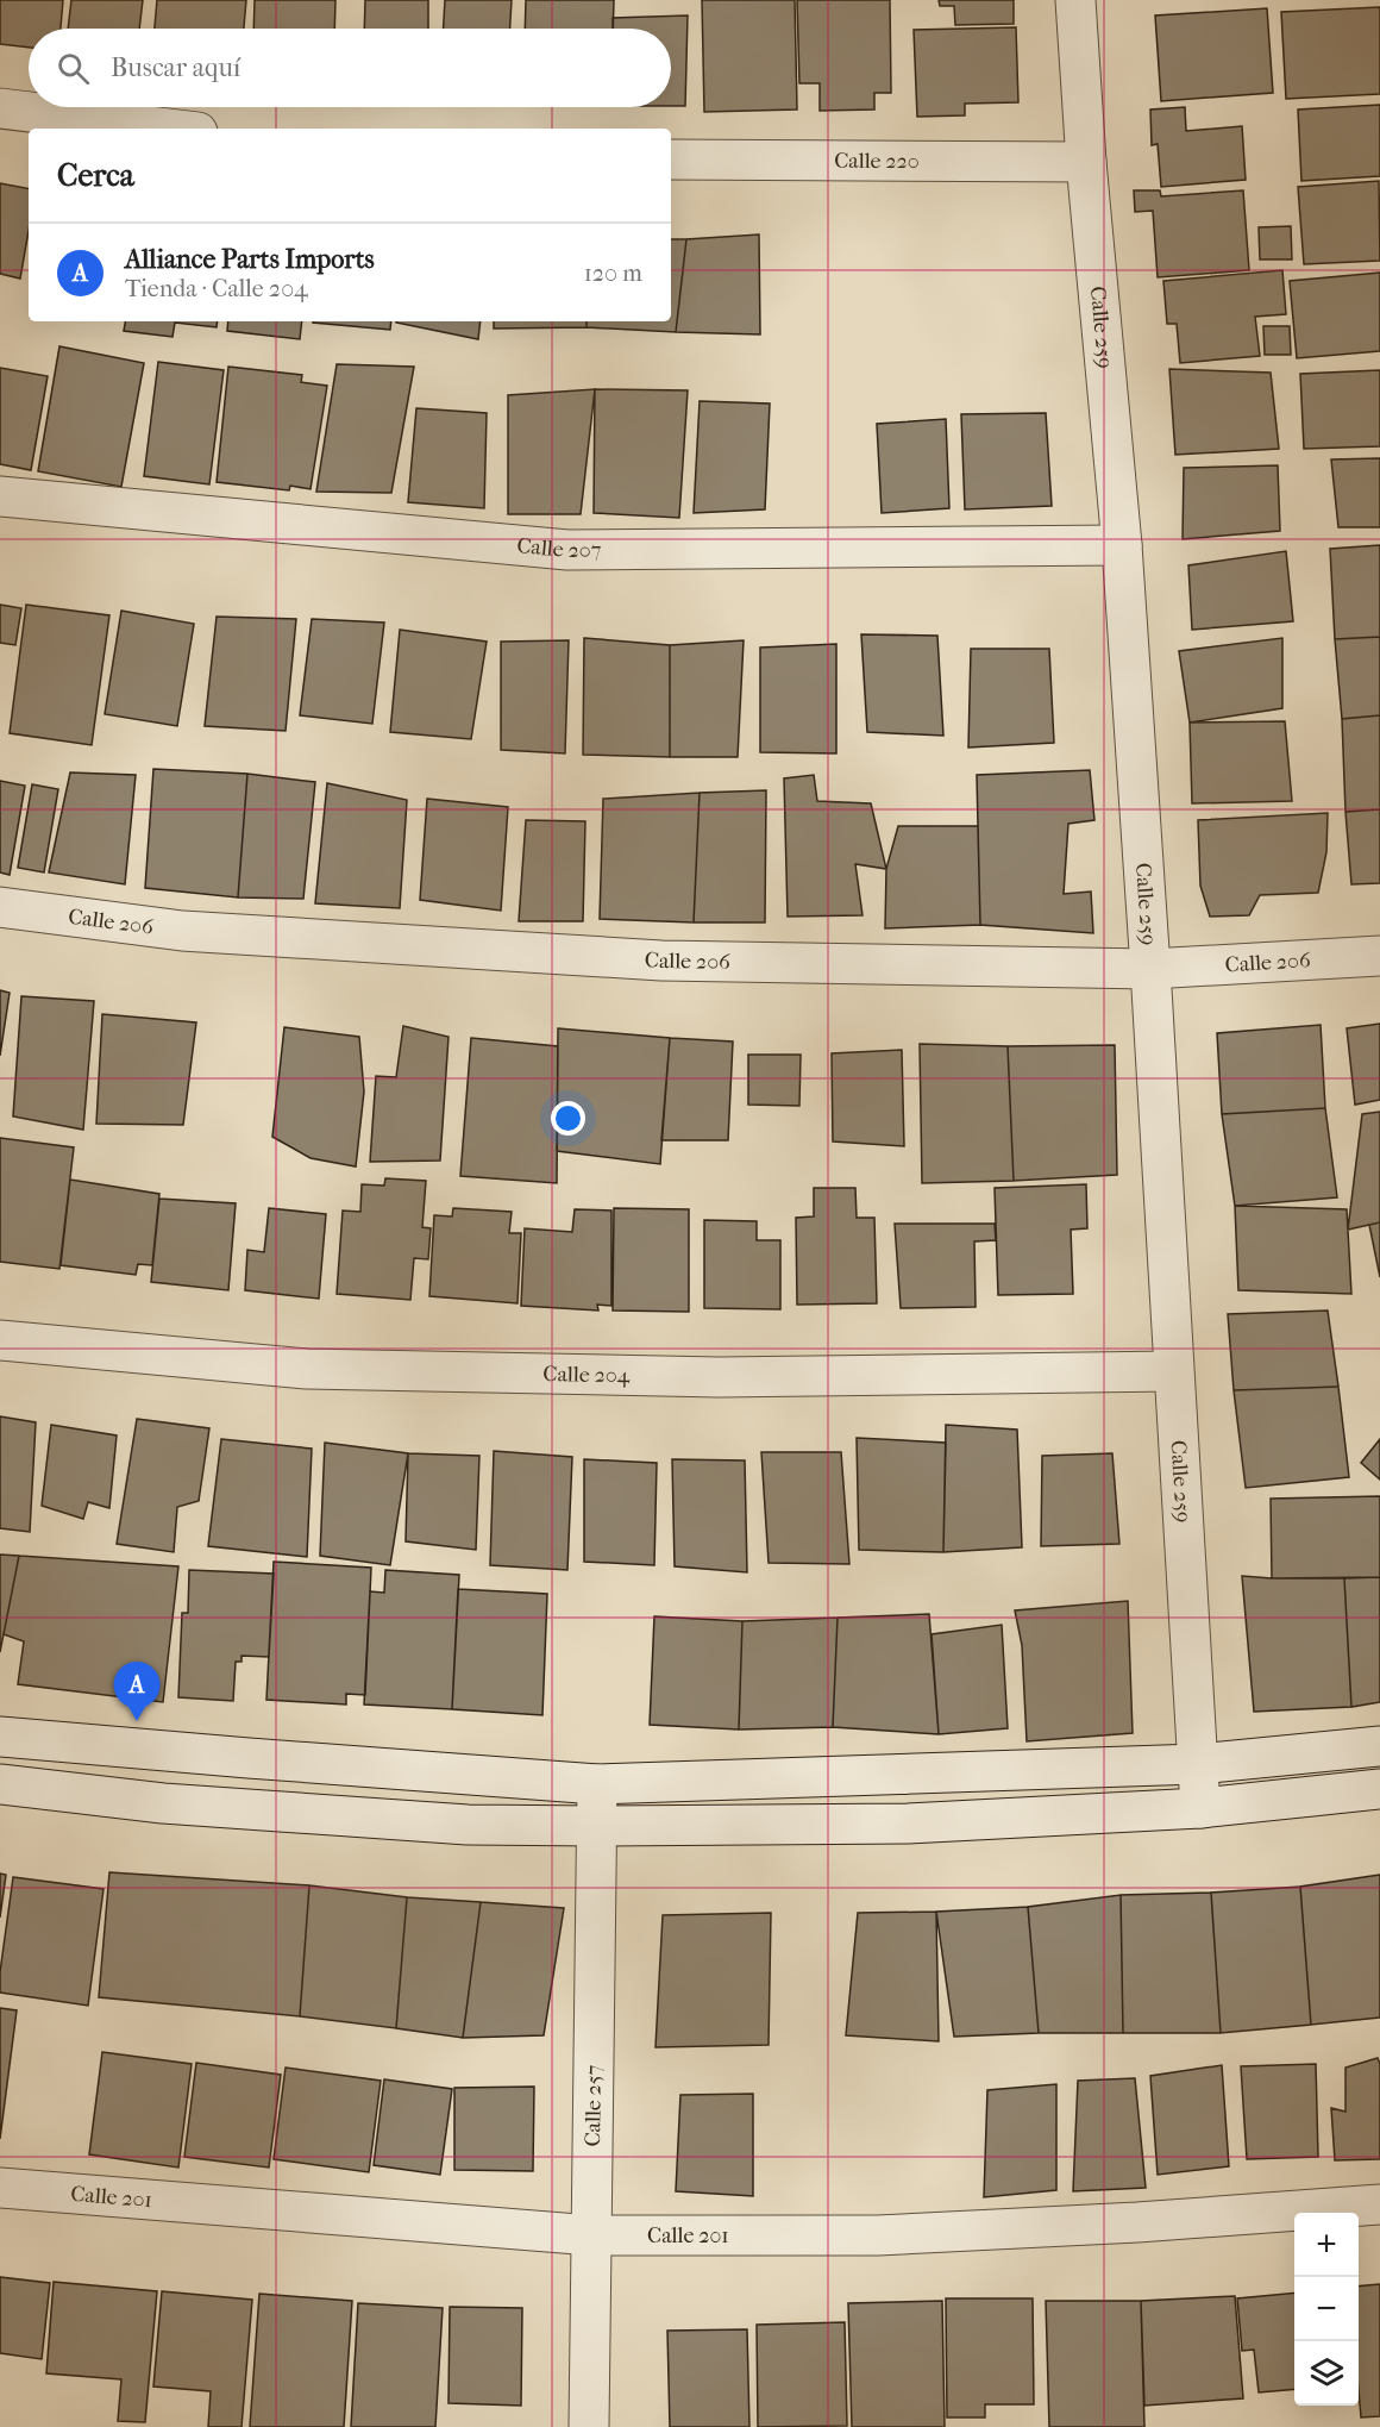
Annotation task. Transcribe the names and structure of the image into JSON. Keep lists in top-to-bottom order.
{
  "streets": {
    "street": [
      "Calle 220",
      "Calle 259",
      "Calle 207",
      "Calle 206",
      "Calle 204",
      "Calle 257",
      "Calle 201"
    ]
  },
  "crossings": [
    ["Calle 220", "Calle 259"],
    ["Calle 259", "Calle 207"],
    ["Calle 259", "Calle 206"],
    ["Calle 259", "Calle 204"],
    ["Calle 257", "Calle 201"]
  ],
  "page": {
    "search": "Buscar aquí",
    "heading": "Cerca",
    "list": [
      {
        "mark": "A",
        "name": "Alliance Parts Imports",
        "note": "Tienda · Calle 204",
        "value": "120 m"
      }
    ],
    "pins": "A",
    "map_buttons": ["+", "−"]
  }
}
